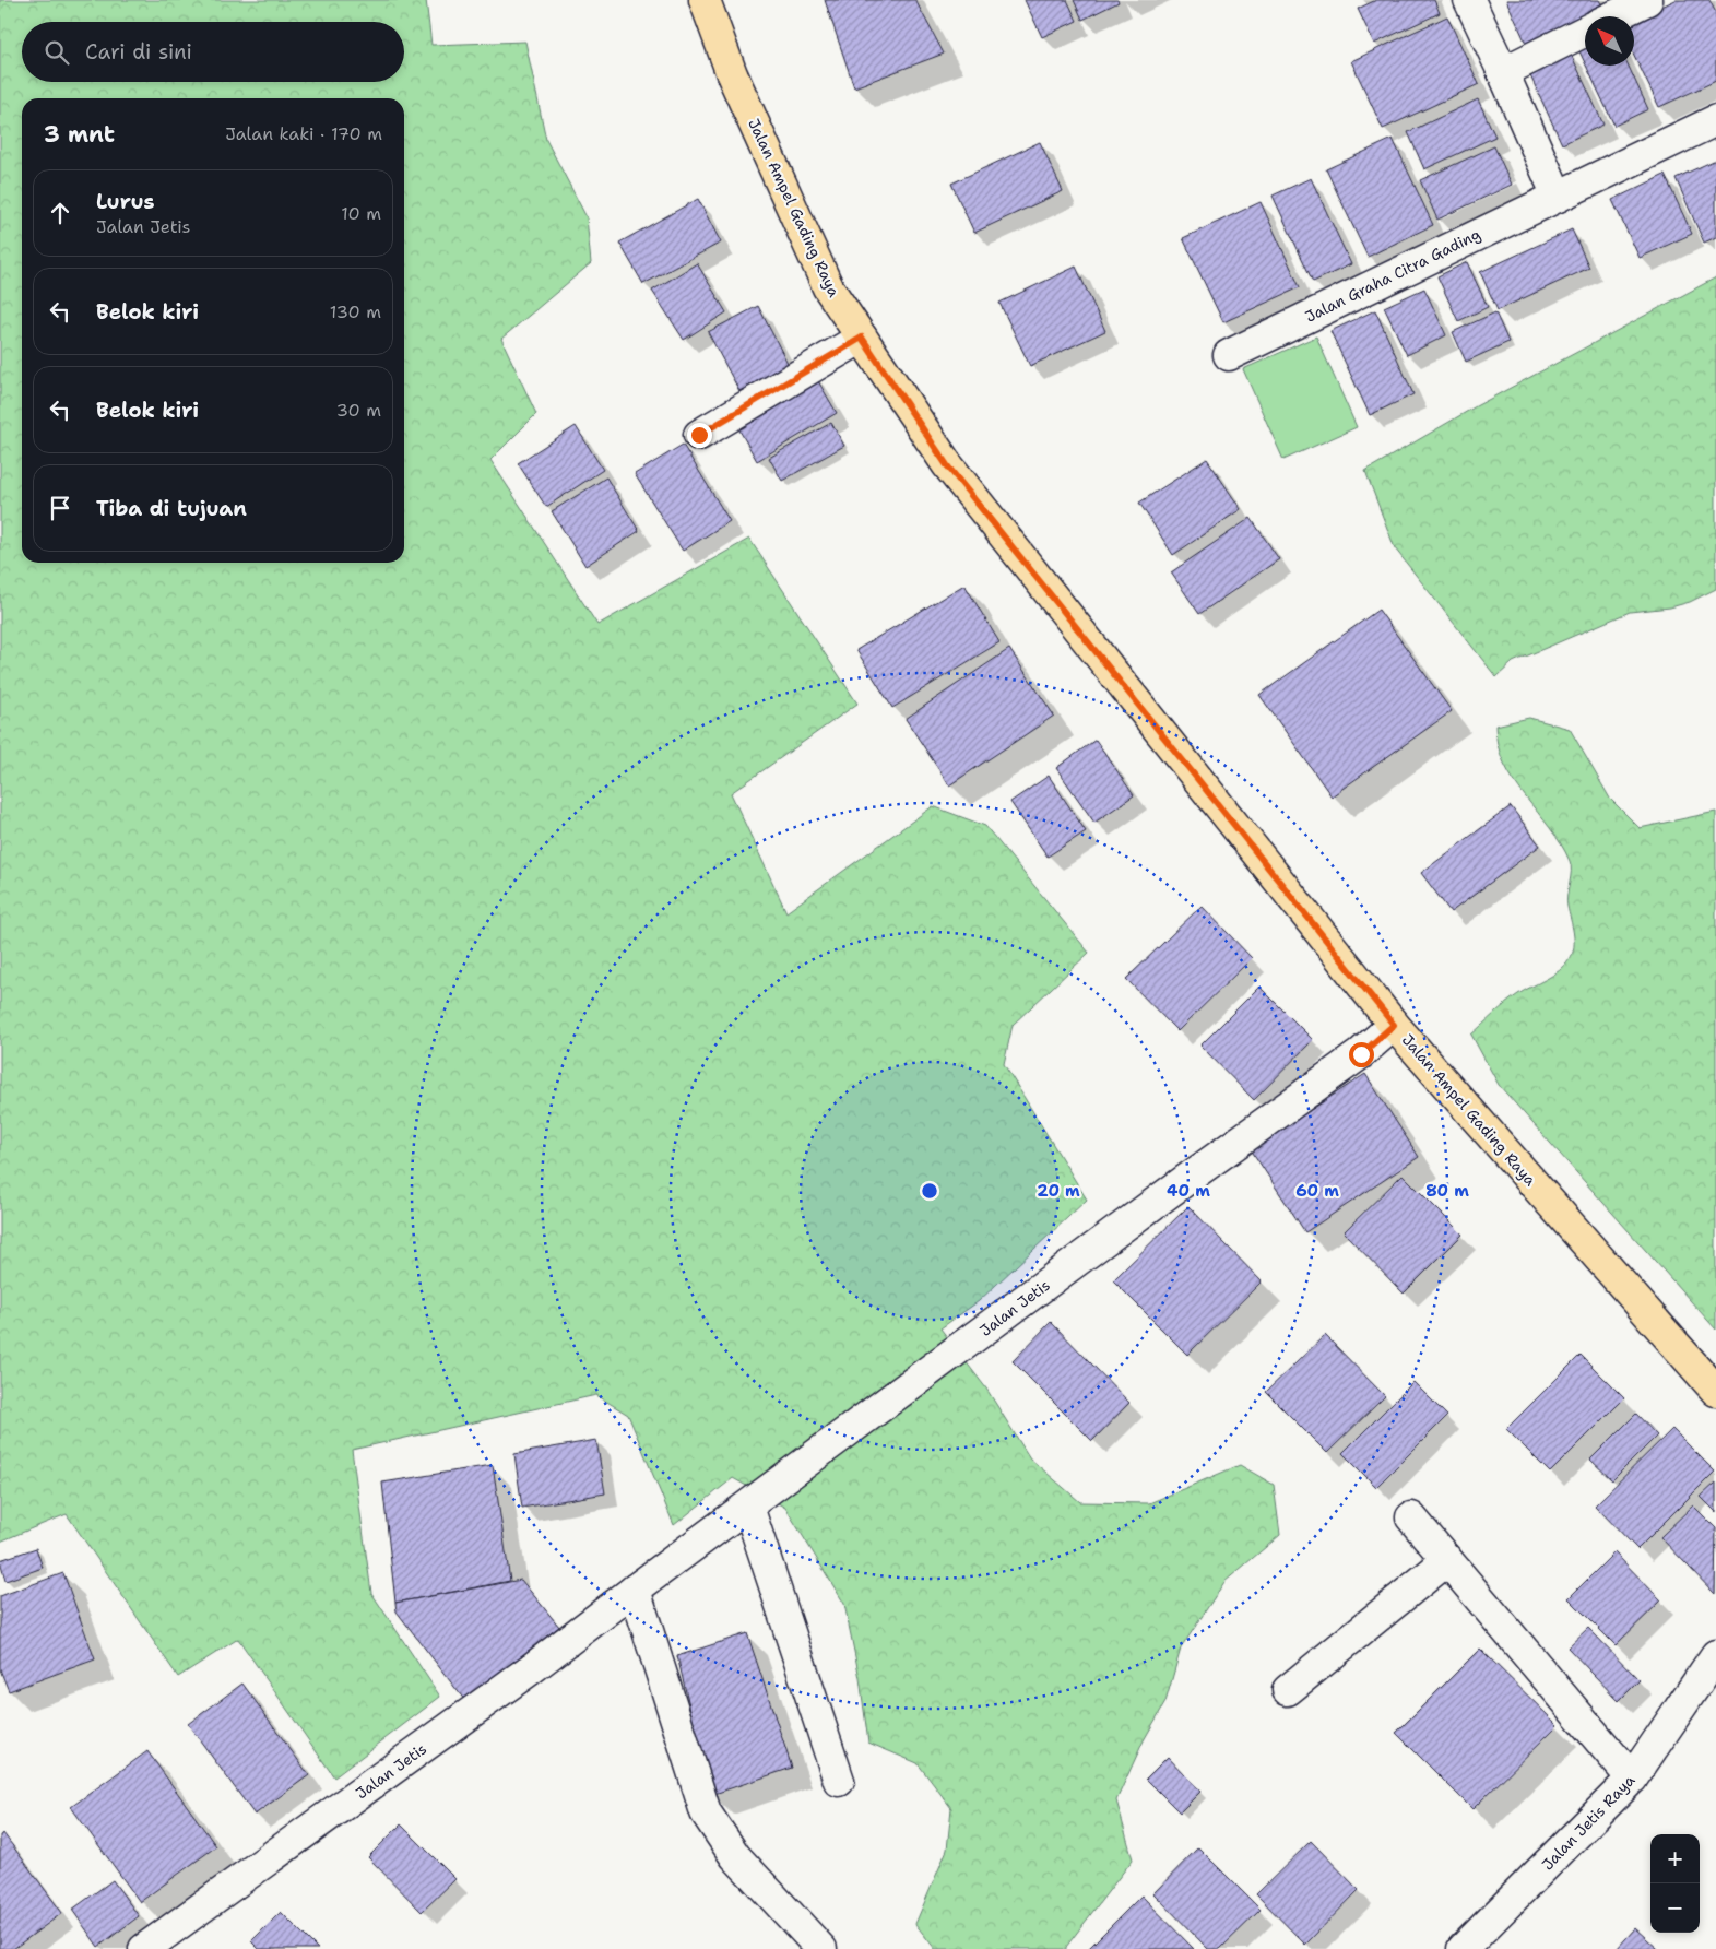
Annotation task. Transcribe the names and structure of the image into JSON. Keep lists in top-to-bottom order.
{
  "streets": {
    "main road": ["Jalan Ampel Gading Raya"],
    "street": ["Jalan Graha Citra Gading", "Jalan Jetis", "Jalan Jetis Raya"]
  },
  "crossings": [
    ["Jalan Ampel Gading Raya", "Jalan Jetis"]
  ],
  "north": "top left",
  "page": {
    "search": "Cari di sini",
    "heading": ["3 mnt", "Jalan kaki · 170 m"],
    "list": [
      ["Lurus", "Jalan Jetis", "10 m"],
      ["Belok kiri", "130 m"],
      ["Belok kiri", "30 m"],
      "Tiba di tujuan"
    ],
    "map_buttons": ["+", "−"]
  },
  "rings": [
    "20 m",
    "40 m",
    "60 m",
    "80 m"
  ]
}
